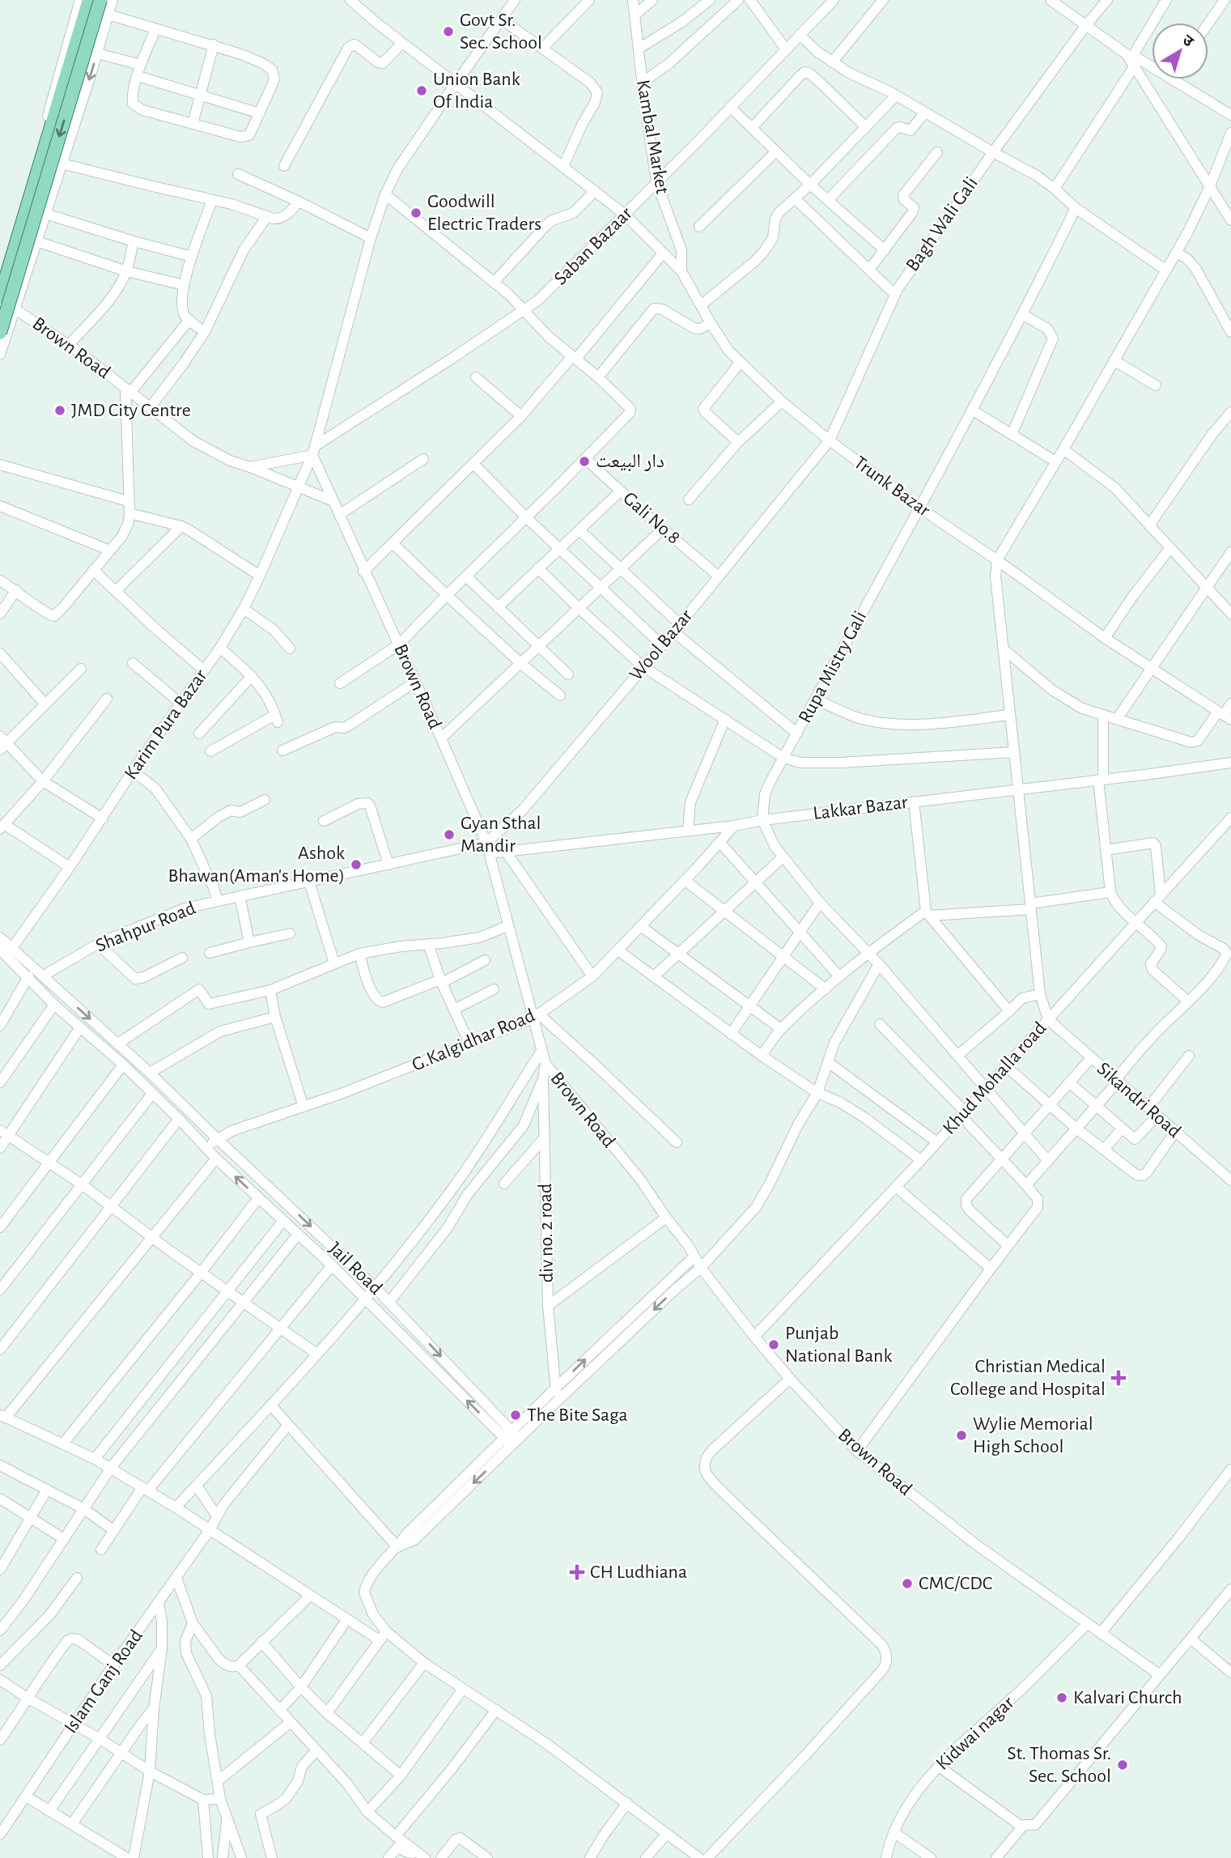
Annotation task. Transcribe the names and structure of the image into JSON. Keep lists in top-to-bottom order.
{
  "streets": {
    "street": [
      "Kambal Market",
      "Bagh Wali Gali",
      "Saban Bazaar",
      "Brown Road",
      "Trunk Bazar",
      "Gali No.8",
      "Wool Bazar",
      "Rupa Mistry Gali",
      "Karim Pura Bazar",
      "Lakkar Bazar",
      "Shahpur Road",
      "G.Kalgidhar Road",
      "Khud Mohalla road",
      "Sikandri Road",
      "div no. 2 road",
      "Jail Road",
      "Islam Ganj Road",
      "Kidwai nagar"
    ]
  },
  "crossings": [
    ["Kambal Market", "Saban Bazaar"],
    ["Kambal Market", "Trunk Bazar"],
    ["Bagh Wali Gali", "Trunk Bazar"],
    ["Bagh Wali Gali", "Wool Bazar"],
    ["Saban Bazaar", "Trunk Bazar"],
    ["Saban Bazaar", "Karim Pura Bazar"],
    ["Brown Road", "Wool Bazar"],
    ["Brown Road", "Karim Pura Bazar"],
    ["Brown Road", "Lakkar Bazar"],
    ["Brown Road", "Shahpur Road"],
    ["Brown Road", "G.Kalgidhar Road"],
    ["Brown Road", "Khud Mohalla road"],
    ["Brown Road", "div no. 2 road"],
    ["Brown Road", "Kidwai nagar"],
    ["Trunk Bazar", "Wool Bazar"],
    ["Trunk Bazar", "Rupa Mistry Gali"],
    ["Trunk Bazar", "Karim Pura Bazar"],
    ["Gali No.8", "Wool Bazar"],
    ["Wool Bazar", "Lakkar Bazar"],
    ["Wool Bazar", "Shahpur Road"],
    ["Rupa Mistry Gali", "Lakkar Bazar"],
    ["Karim Pura Bazar", "Jail Road"],
    ["Lakkar Bazar", "Shahpur Road"],
    ["Lakkar Bazar", "G.Kalgidhar Road"],
    ["Shahpur Road", "Jail Road"],
    ["G.Kalgidhar Road", "Jail Road"],
    ["Khud Mohalla road", "Sikandri Road"]
  ],
  "places": {
    "other": [
      "Govt Sr. Sec. School",
      "Union Bank Of India",
      "Goodwill Electric Traders",
      "JMD City Centre",
      "دار البیعت",
      "Gyan Sthal Mandir",
      "Ashok Bhawan(Aman's Home)",
      "Punjab National Bank",
      "The Bite Saga",
      "Wylie Memorial High School",
      "CMC/CDC",
      "Kalvari Church",
      "St. Thomas Sr. Sec. School"
    ],
    "health": ["Christian Medical College and Hospital", "CH Ludhiana"]
  },
  "north": "top right"
}
